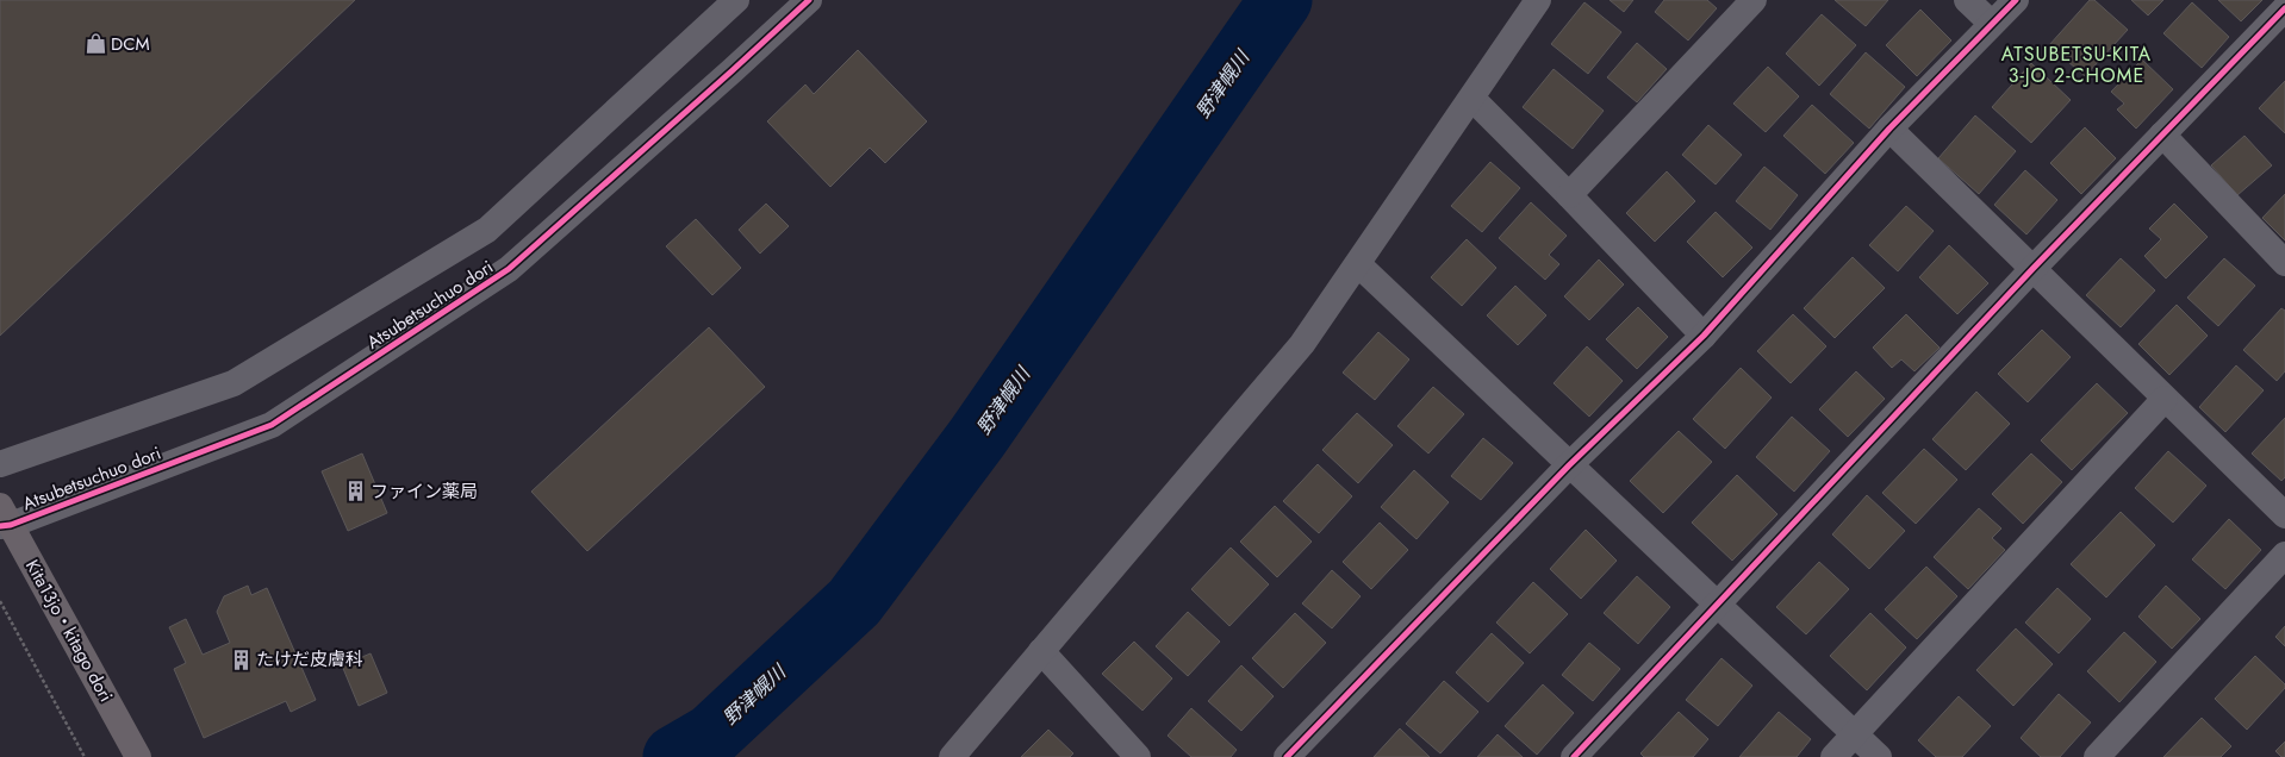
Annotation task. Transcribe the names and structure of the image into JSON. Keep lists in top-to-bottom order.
{
  "streets": {
    "main road": ["Kita13jo・kitago dori"],
    "street": ["Atsubetsuchuo dori"]
  },
  "crossings": [
    ["Atsubetsuchuo dori", "Kita13jo・kitago dori"]
  ],
  "districts": ["ATSUBETSU-KITA 3-JO 2-CHOME"],
  "water": ["野津幌川"],
  "places": {
    "shop": ["DCM"],
    "building": ["ファイン薬局", "たけだ皮膚科"]
  }
}
